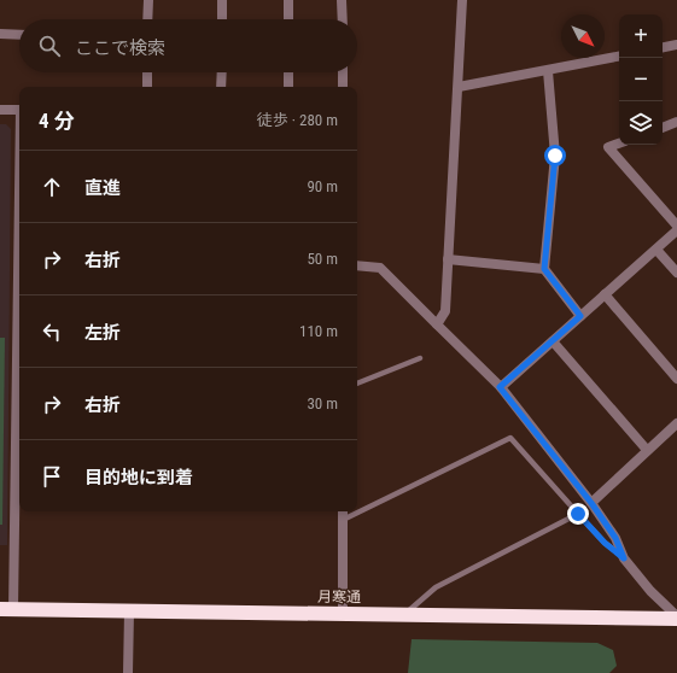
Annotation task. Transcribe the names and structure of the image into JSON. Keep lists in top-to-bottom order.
{
  "streets": {
    "highway": ["月寒通"]
  },
  "north": "bottom right",
  "page": {
    "map_buttons": ["+", "−"],
    "search": "ここで検索",
    "heading": ["4 分", "徒歩 · 280 m"],
    "list": [
      ["直進", "90 m"],
      ["右折", "50 m"],
      ["左折", "110 m"],
      ["右折", "30 m"],
      "目的地に到着"
    ]
  }
}
